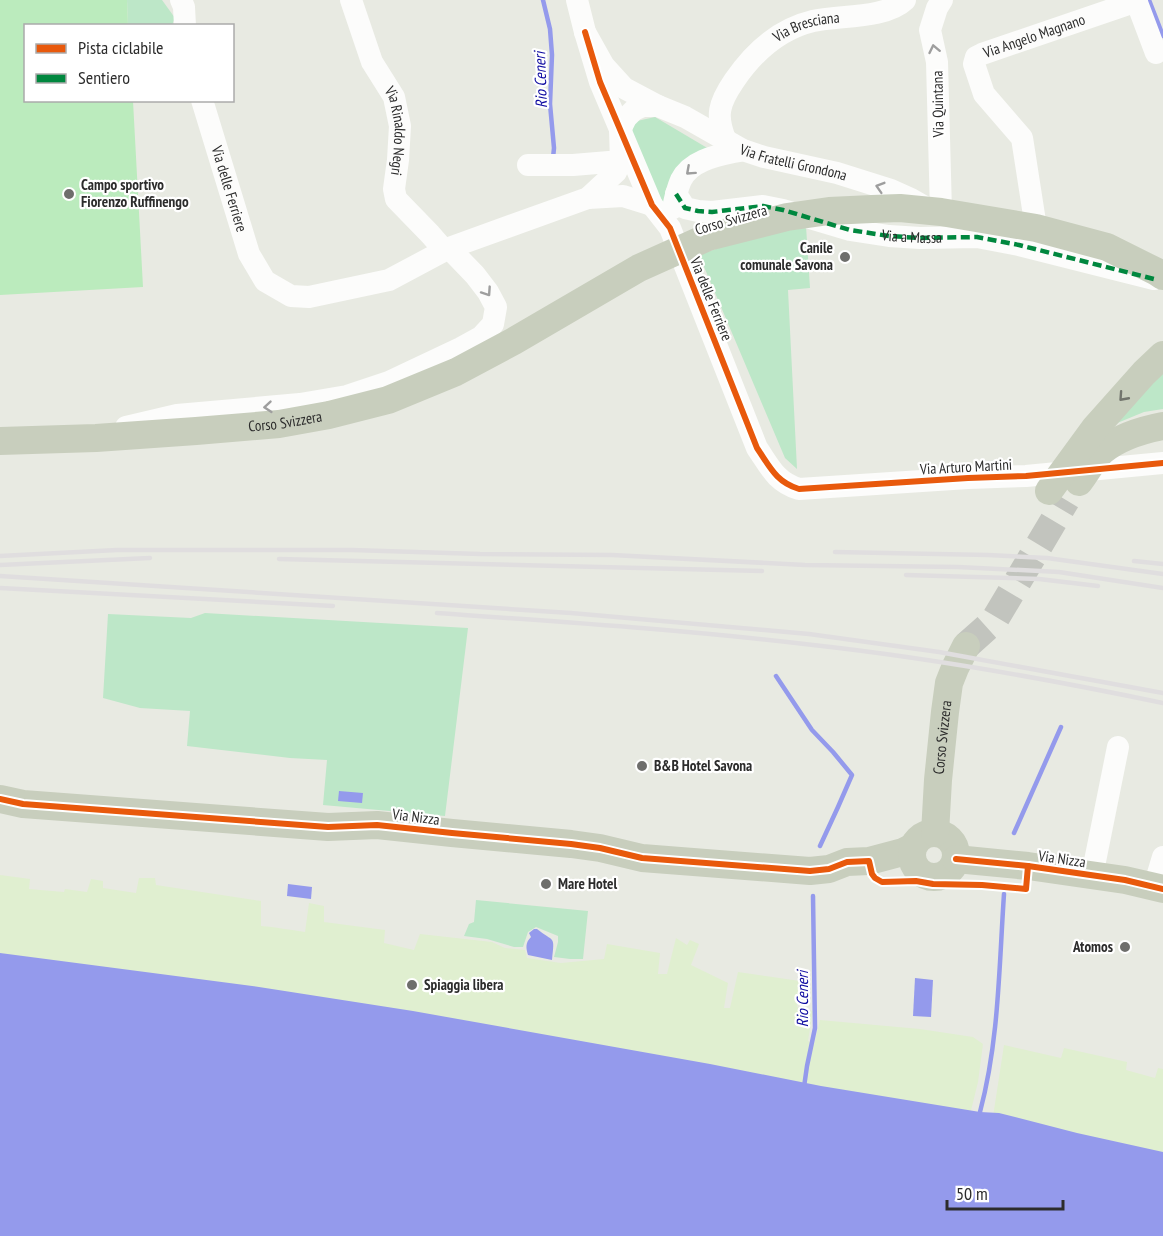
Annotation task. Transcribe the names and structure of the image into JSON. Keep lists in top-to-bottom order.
{
  "streets": {
    "main road": ["Corso Svizzera", "Via Nizza"],
    "street": [
      "Via Bresciana",
      "Via Angelo Magnano",
      "Via Quintana",
      "Via Rinaldo Negri",
      "Via Fratelli Grondona",
      "Via delle Ferriere",
      "Via a Massa",
      "Via Arturo Martini"
    ]
  },
  "crossings": [
    ["Via Bresciana", "Via Fratelli Grondona"],
    ["Via Angelo Magnano", "Corso Svizzera"],
    ["Via Quintana", "Via Fratelli Grondona"],
    ["Via Quintana", "Corso Svizzera"],
    ["Via Rinaldo Negri", "Via delle Ferriere"],
    ["Via Rinaldo Negri", "Corso Svizzera"],
    ["Via Fratelli Grondona", "Via delle Ferriere"],
    ["Via Fratelli Grondona", "Corso Svizzera"],
    ["Via delle Ferriere", "Via Arturo Martini"],
    ["Corso Svizzera", "Via a Massa"],
    ["Corso Svizzera", "Via Nizza"]
  ],
  "one_way": ["Via Quintana", "Via Fratelli Grondona"],
  "water": ["Rio Ceneri"],
  "places": [
    "Campo sportivo Fiorenzo Ruffinengo",
    "Canile comunale Savona",
    "B&B Hotel Savona",
    "Mare Hotel",
    "Atomos",
    "Spiaggia libera"
  ],
  "legend": ["Pista ciclabile", "Sentiero"],
  "scale_bar": "50 m"
}
